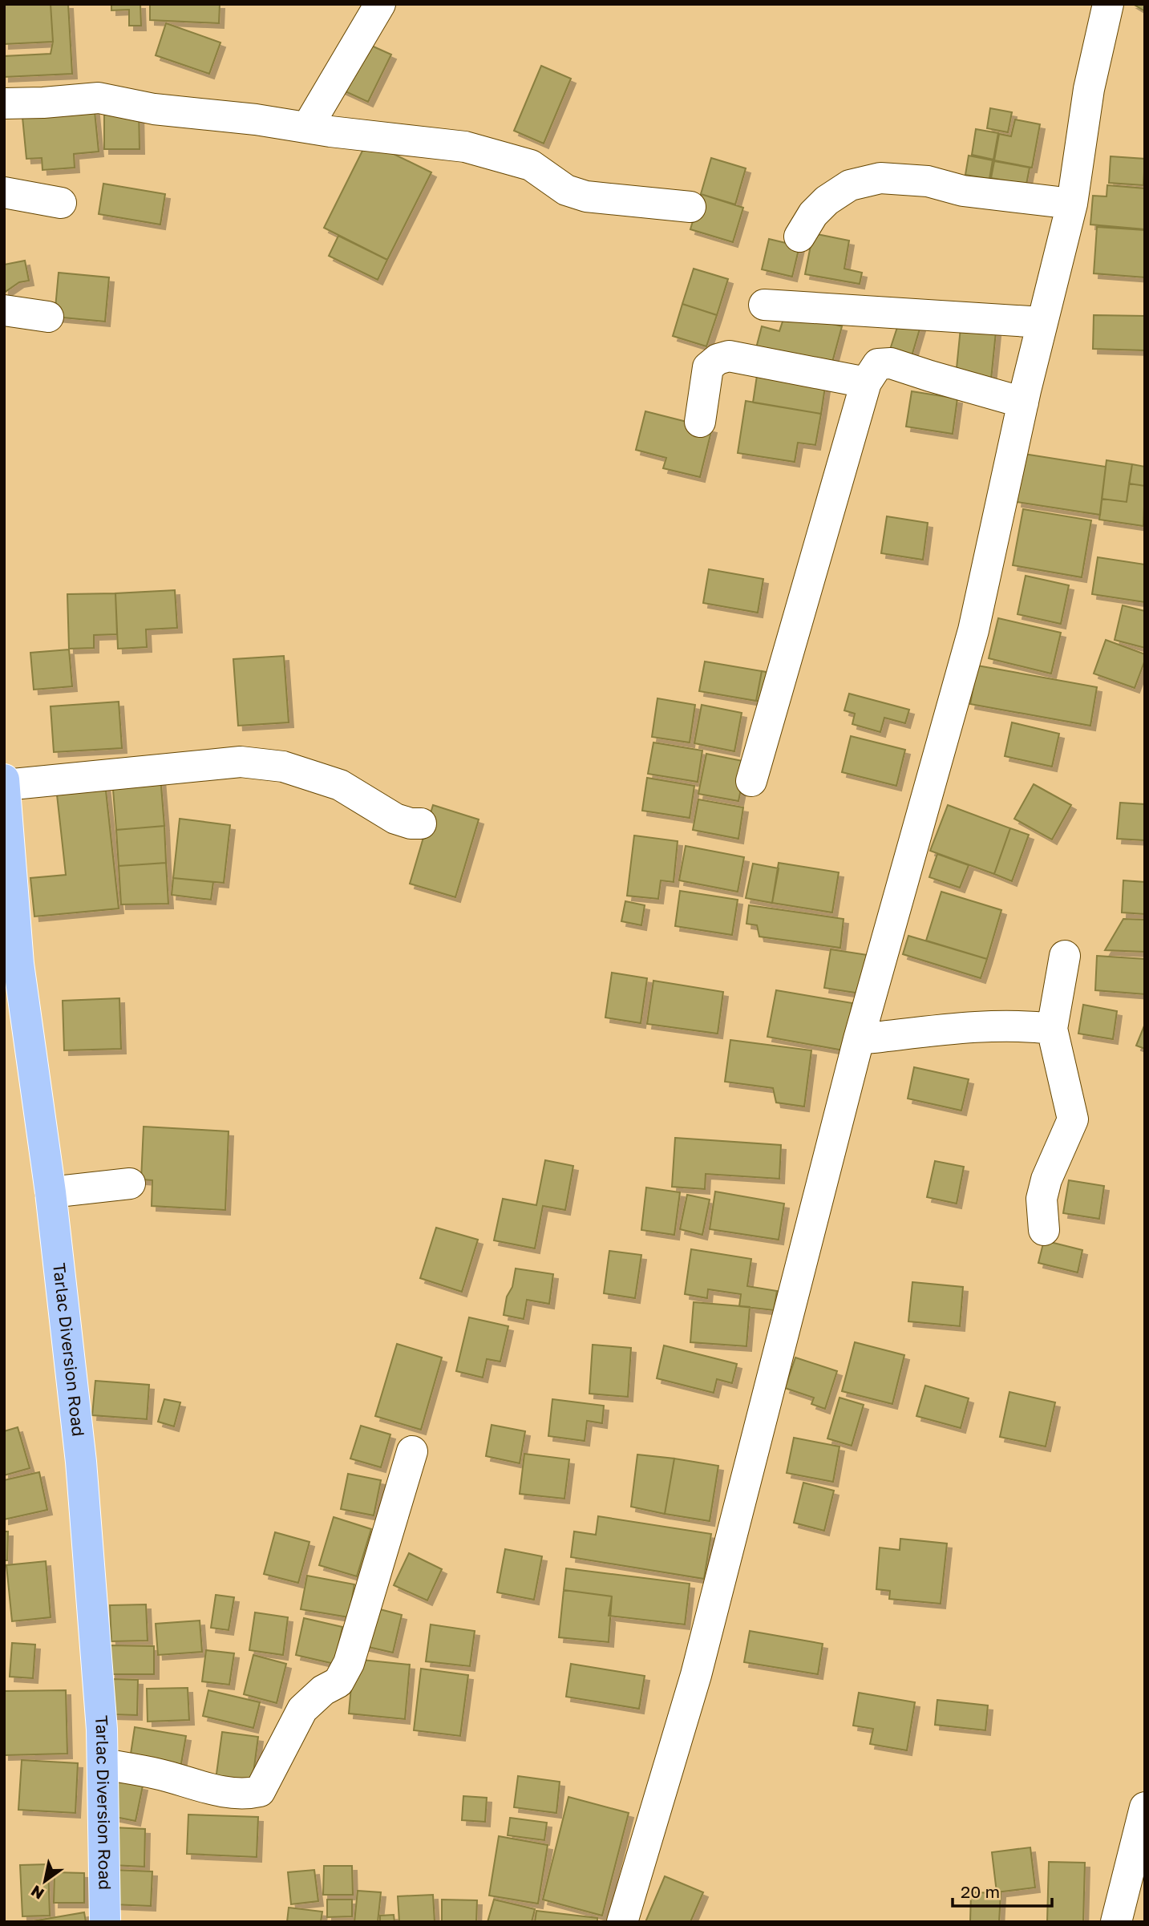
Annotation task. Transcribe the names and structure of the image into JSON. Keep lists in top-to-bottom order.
{
  "streets": {
    "main road": ["Tarlac Diversion Road"]
  },
  "scale_bar": "20 m",
  "north": "bottom left"
}
